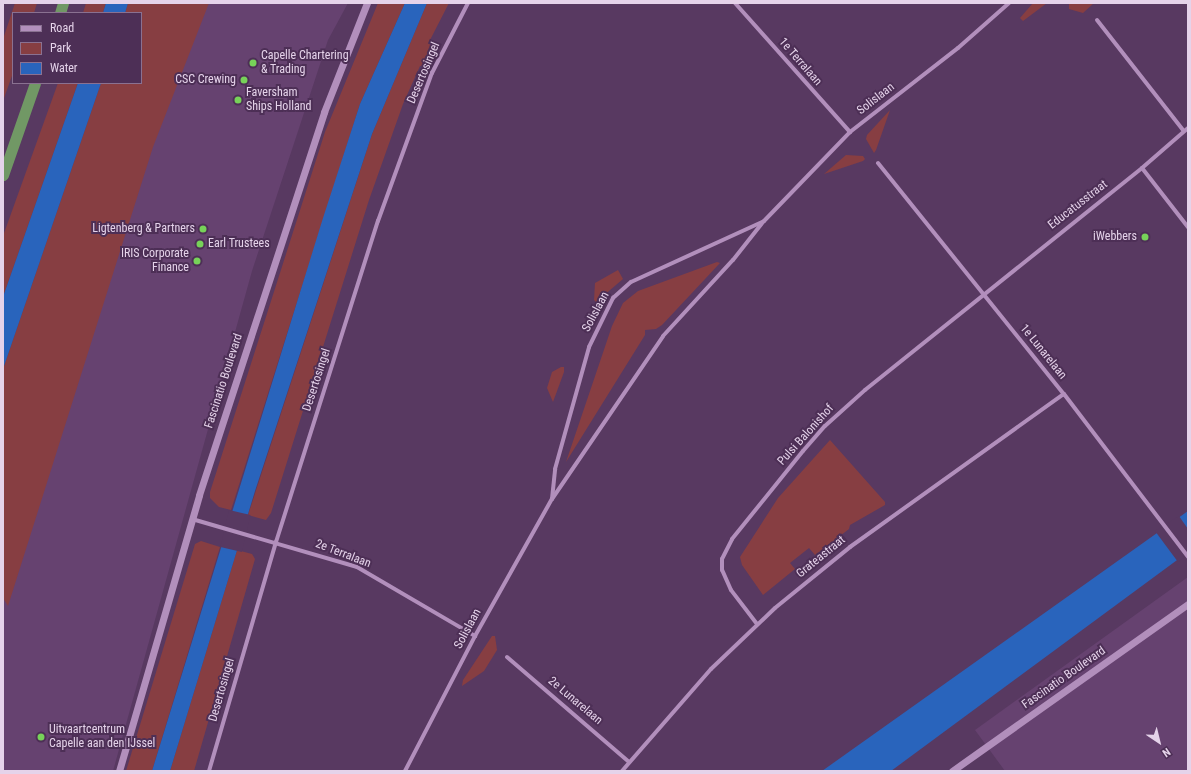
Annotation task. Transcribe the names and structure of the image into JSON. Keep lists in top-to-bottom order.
{
  "streets": {
    "street": [
      "1e Terralaan",
      "Desertosingel",
      "Solislaan",
      "Educatusstraat",
      "1e Lunarelaan",
      "Fascinatio Boulevard",
      "Pulsi Balonishof",
      "2e Terralaan",
      "Grateastraat",
      "2e Lunarelaan"
    ]
  },
  "crossings": [
    ["1e Terralaan", "Solislaan"],
    ["Desertosingel", "2e Terralaan"],
    ["Solislaan", "2e Terralaan"],
    ["Educatusstraat", "1e Lunarelaan"],
    ["Educatusstraat", "Pulsi Balonishof"],
    ["1e Lunarelaan", "Pulsi Balonishof"],
    ["1e Lunarelaan", "Grateastraat"],
    ["Fascinatio Boulevard", "2e Terralaan"],
    ["Pulsi Balonishof", "Grateastraat"],
    ["Grateastraat", "2e Lunarelaan"]
  ],
  "places": [
    "Capelle Chartering & Trading",
    "CSC Crewing",
    "Faversham Ships Holland",
    "Ligtenberg & Partners",
    "iWebbers",
    "Earl Trustees",
    "IRIS Corporate Finance",
    "Uitvaartcentrum Capelle aan den IJssel"
  ],
  "legend": ["Road", "Park", "Water"],
  "north": "bottom right"
}
